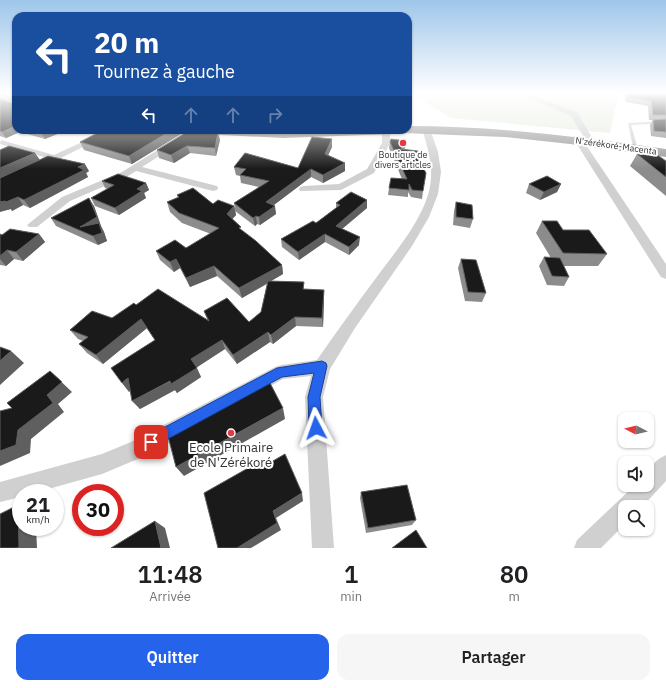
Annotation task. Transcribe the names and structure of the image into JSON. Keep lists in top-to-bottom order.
{
  "streets": {
    "highway": ["N'zérékoré-Macenta"]
  },
  "places": ["Boutique de divers articles", "Ecole Primaire de N'Zérékoré"],
  "north": "left",
  "page": {
    "turn": ["20 m", "Tournez à gauche"],
    "speed": "21 km/h",
    "limit": "30",
    "eta": [
      "11:48",
      "Arrivée",
      "1",
      "min",
      "80",
      "m"
    ],
    "buttons": ["Quitter", "Partager"]
  }
}
